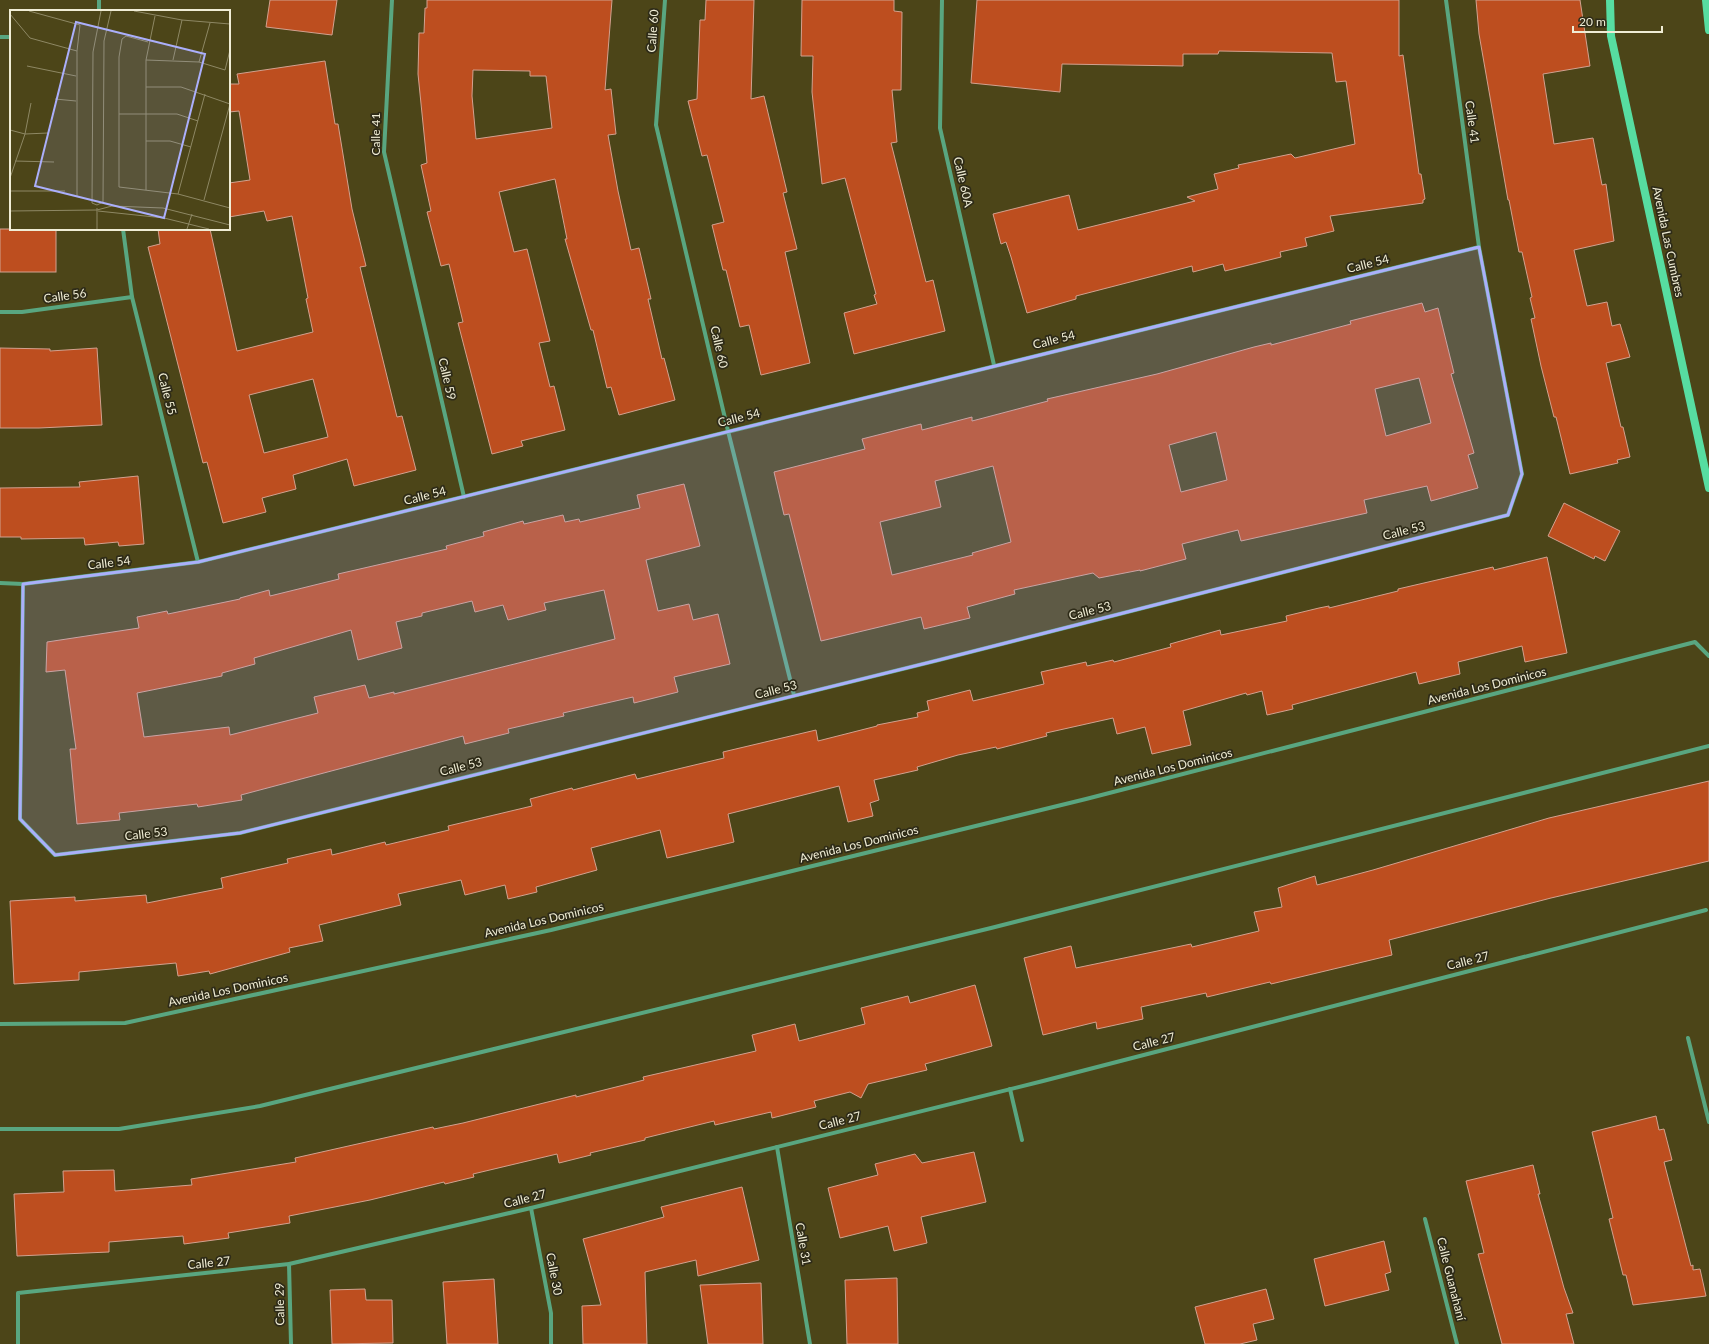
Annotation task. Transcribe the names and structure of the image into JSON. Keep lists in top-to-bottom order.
{
  "streets": {
    "street": [
      "Calle 60",
      "Calle 41",
      "Calle 60A",
      "Avenida Las Cumbres",
      "Calle 54",
      "Calle 56",
      "Calle 59",
      "Calle 55",
      "Calle 53",
      "Avenida Los Dominicos",
      "Calle 27",
      "Calle 31",
      "Calle 30",
      "Calle Guanahaní",
      "Calle 29"
    ]
  },
  "crossings": [
    ["Calle 60", "Calle 54"],
    ["Calle 60", "Calle 53"],
    ["Calle 41", "Calle 54"],
    ["Calle 41", "Calle 59"],
    ["Calle 41", "Calle 53"],
    ["Calle 60A", "Calle 54"],
    ["Calle 54", "Calle 59"],
    ["Calle 54", "Calle 55"],
    ["Calle 54", "Calle 53"],
    ["Calle 56", "Calle 55"],
    ["Calle 27", "Calle 31"],
    ["Calle 27", "Calle 30"],
    ["Calle 27", "Calle 29"]
  ],
  "scale_bar": "20 m"
}
